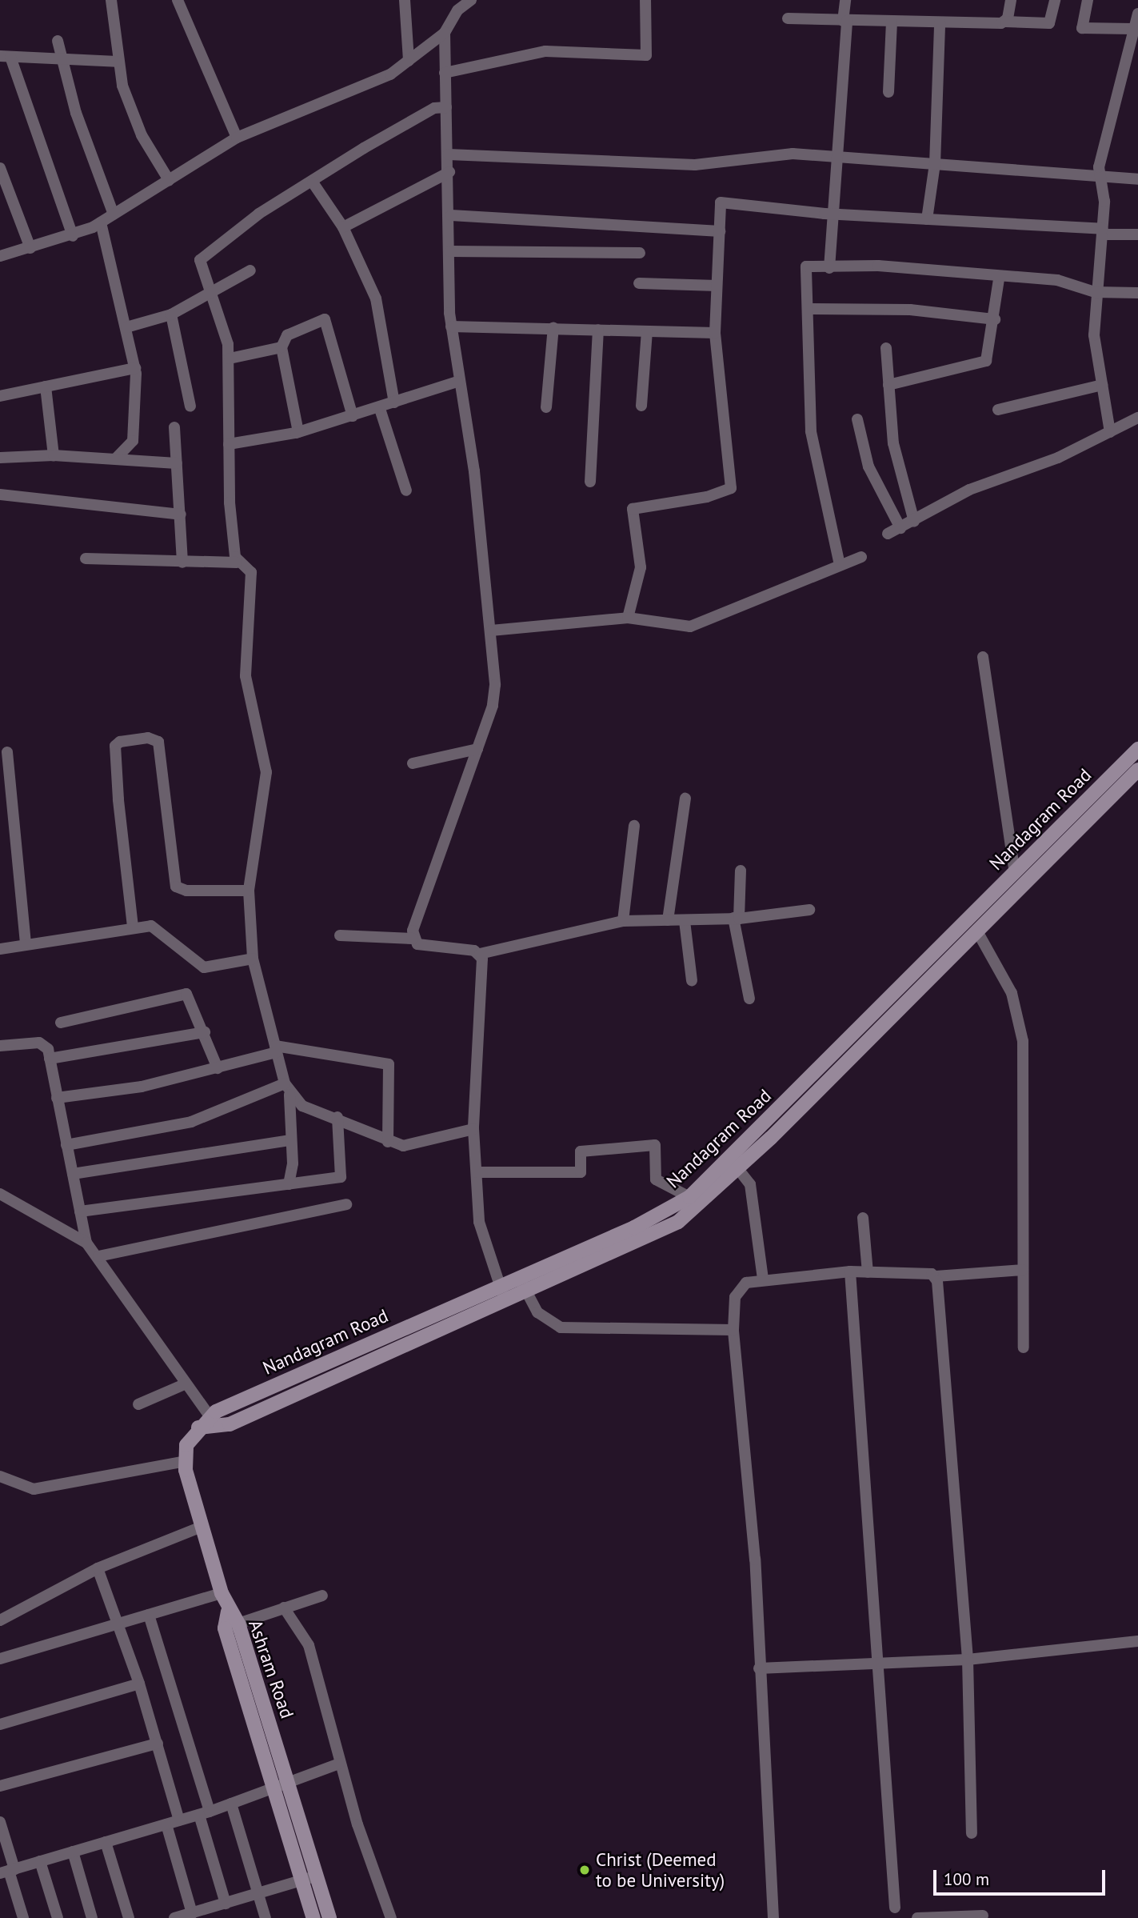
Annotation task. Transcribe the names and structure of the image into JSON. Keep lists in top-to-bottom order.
{
  "streets": {
    "street": ["Nandagram Road", "Ashram Road"]
  },
  "crossings": [
    ["Nandagram Road", "Ashram Road"]
  ],
  "places": ["Christ (Deemed to be University)"],
  "scale_bar": "100 m"
}
